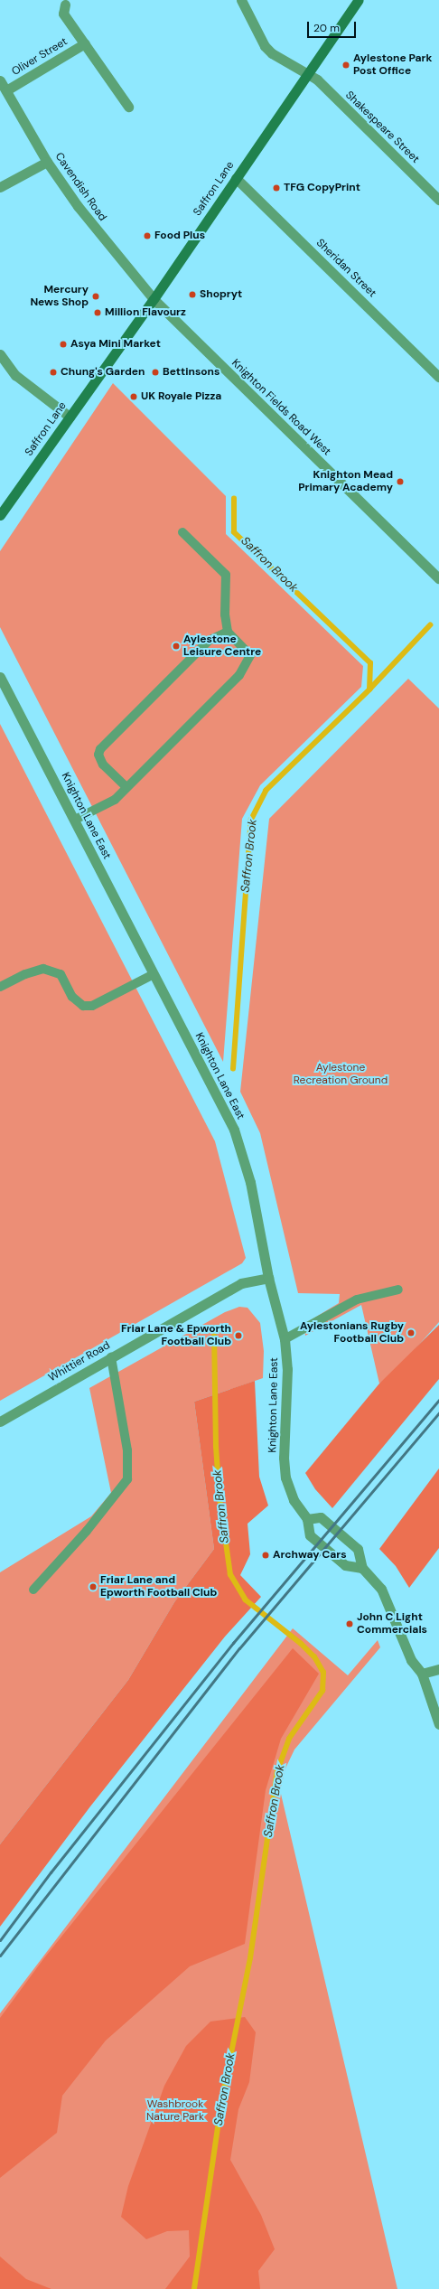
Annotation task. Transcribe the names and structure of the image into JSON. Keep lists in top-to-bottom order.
{
  "streets": {
    "main road": ["Saffron Lane"],
    "street": [
      "Oliver Street",
      "Shakespeare Street",
      "Cavendish Road",
      "Sheridan Street",
      "Knighton Fields Road West",
      "Knighton Lane East",
      "Whittier Road"
    ]
  },
  "crossings": [
    ["Oliver Street", "Cavendish Road"],
    ["Shakespeare Street", "Saffron Lane"],
    ["Cavendish Road", "Saffron Lane"],
    ["Cavendish Road", "Knighton Fields Road West"],
    ["Saffron Lane", "Sheridan Street"],
    ["Saffron Lane", "Knighton Fields Road West"],
    ["Knighton Lane East", "Whittier Road"]
  ],
  "water": ["Saffron Brook"],
  "parks": ["Aylestone Recreation Ground", "Washbrook Nature Park"],
  "places": [
    "Aylestone Park Post Office",
    "TFG CopyPrint",
    "Food Plus",
    "Shopryt",
    "Mercury News Shop",
    "Million Flavourz",
    "Asya Mini Market",
    "Chung's Garden",
    "Bettinsons",
    "UK Royale Pizza",
    "Knighton Mead Primary Academy",
    "Aylestone Leisure Centre",
    "Aylestonians Rugby Football Club",
    "Friar Lane & Epworth Football Club",
    "Archway Cars",
    "Friar Lane and Epworth Football Club",
    "John C Light Commercials"
  ],
  "scale_bar": "20 m"
}
